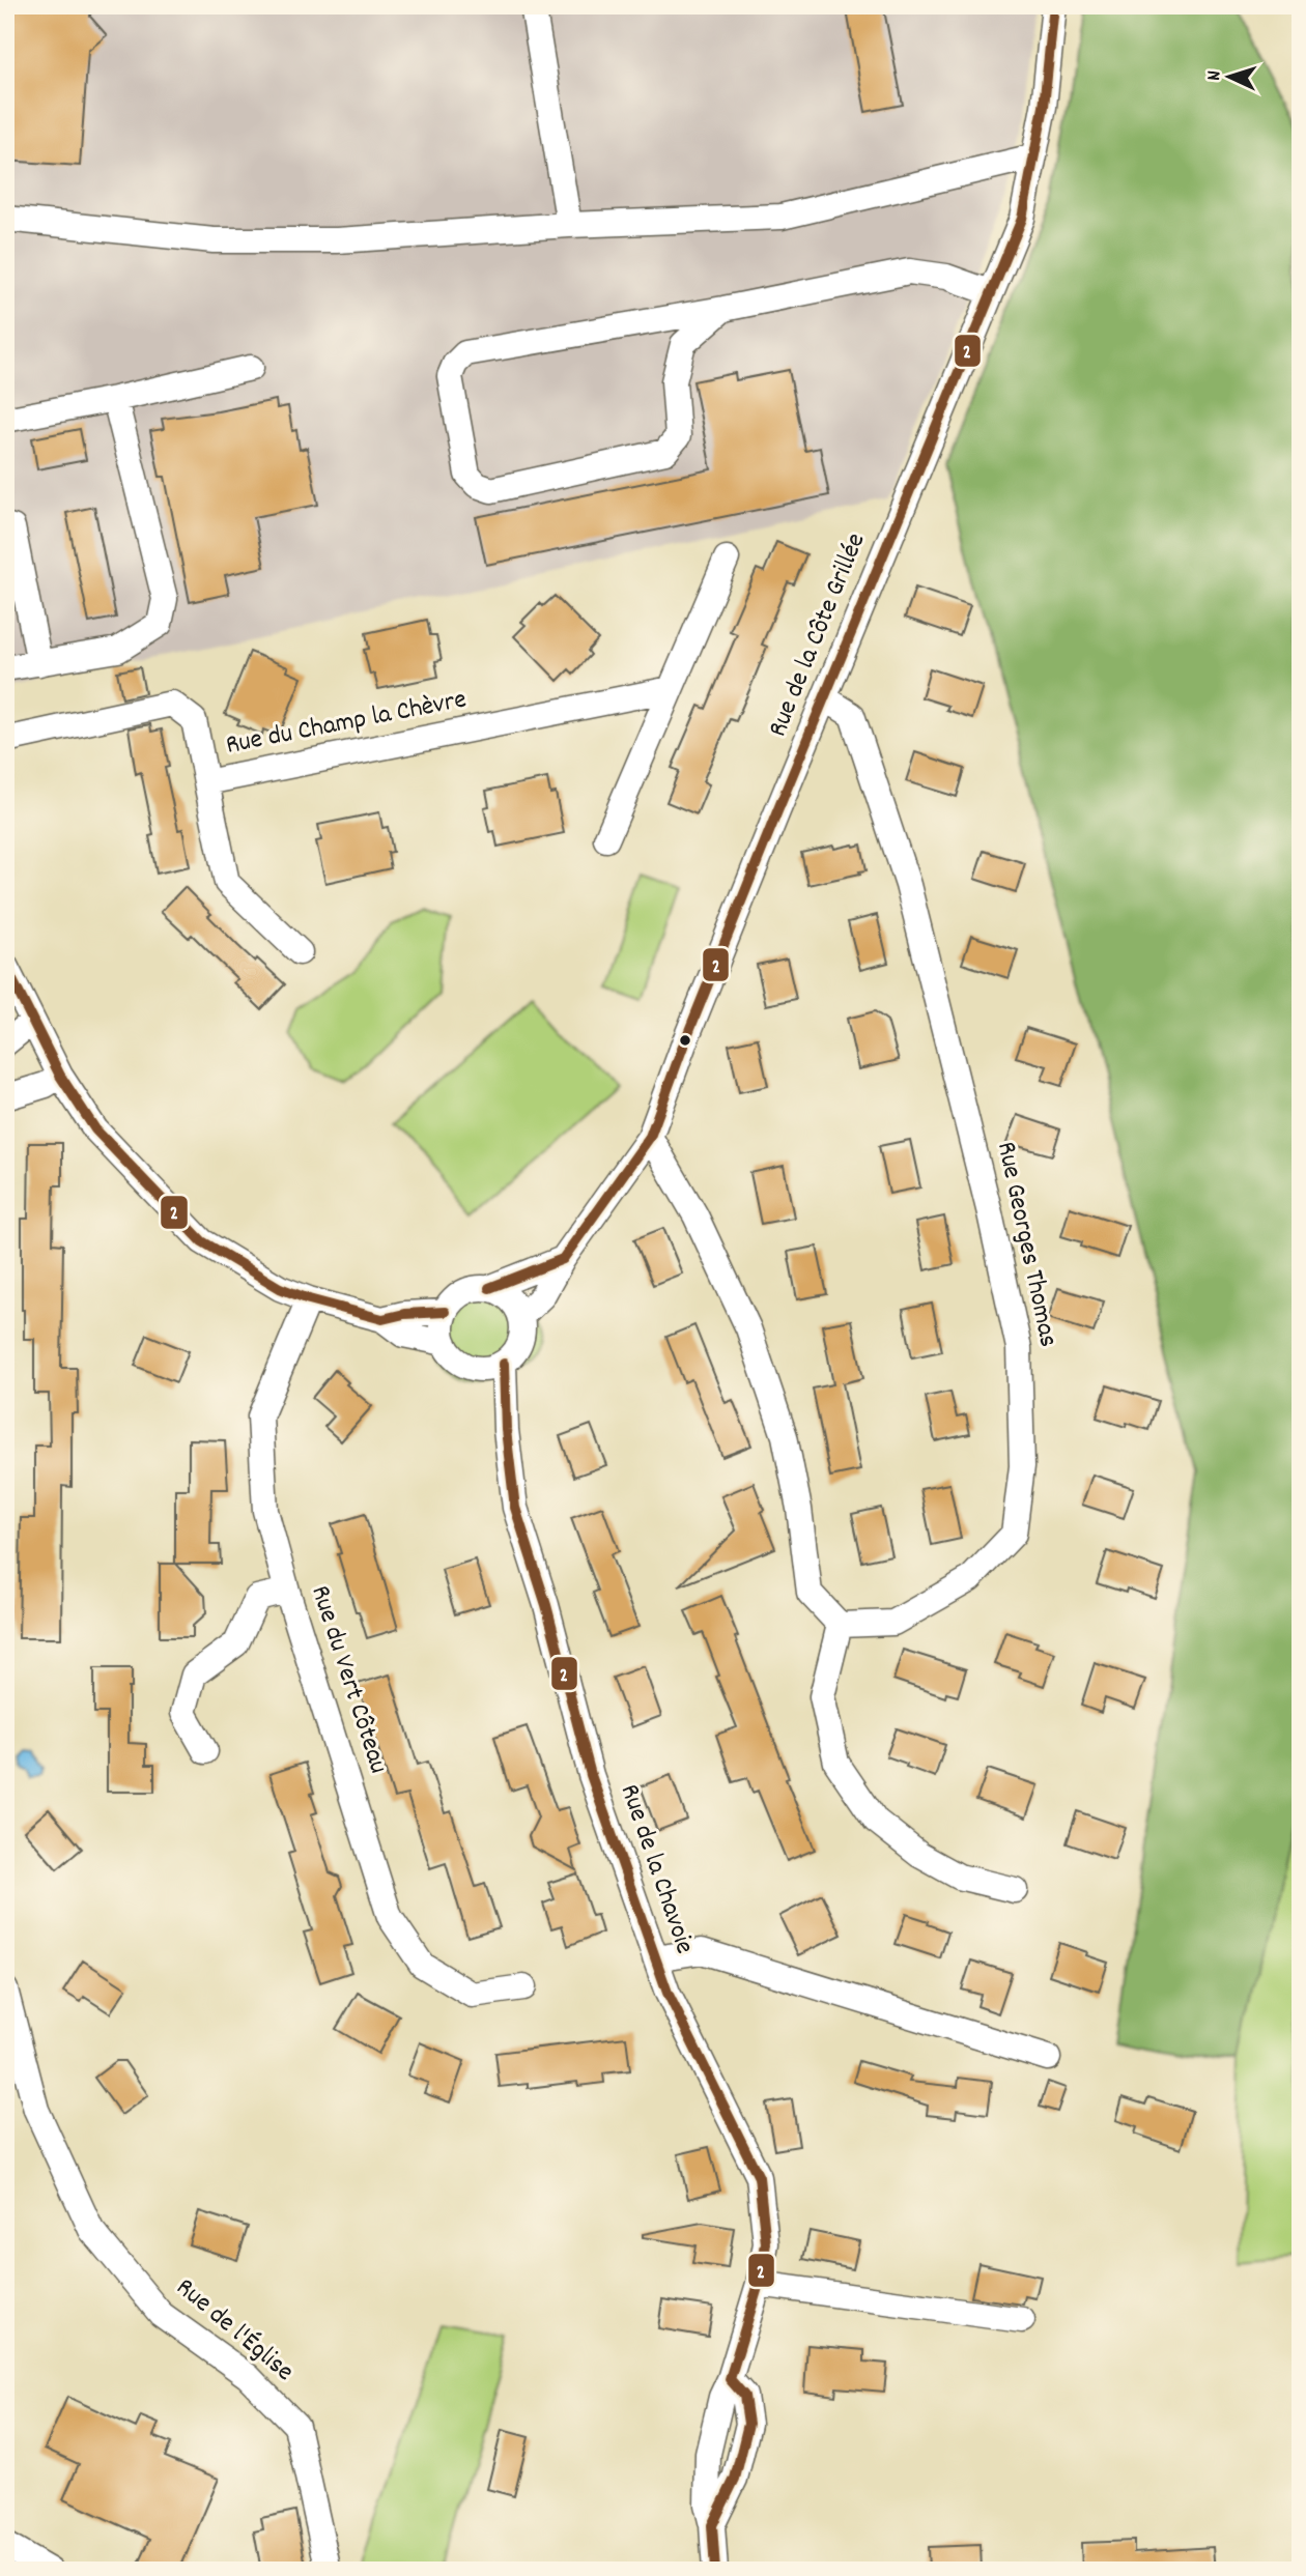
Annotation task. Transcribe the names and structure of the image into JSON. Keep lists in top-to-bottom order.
{
  "streets": {
    "street": [
      "Rue de la Côte Grillée",
      "Rue du Champ la Chèvre",
      "Rue Georges Thomas",
      "Rue du Vert Côteau",
      "Rue de la Chavoie",
      "Rue de l'Église"
    ]
  },
  "crossings": [
    ["Rue de la Côte Grillée", "Rue Georges Thomas"],
    ["Rue de la Côte Grillée", "Rue de la Chavoie"]
  ],
  "lines": ["transit line 2"],
  "north": "left"
}
